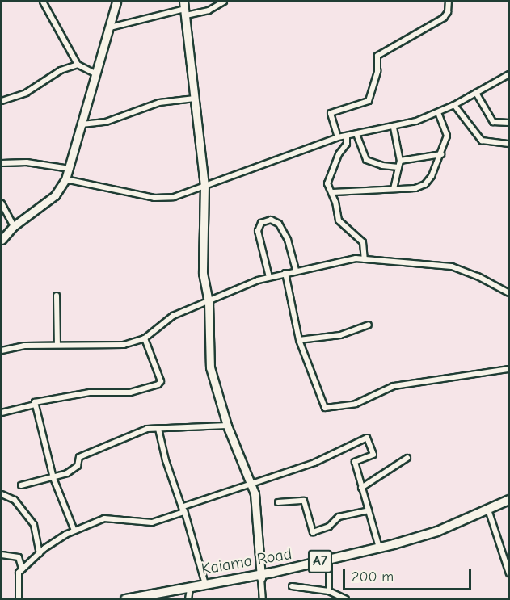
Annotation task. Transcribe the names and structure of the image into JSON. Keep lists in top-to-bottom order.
{
  "streets": {
    "highway": ["Kaiama Road", "A7"]
  },
  "scale_bar": "200 m"
}
